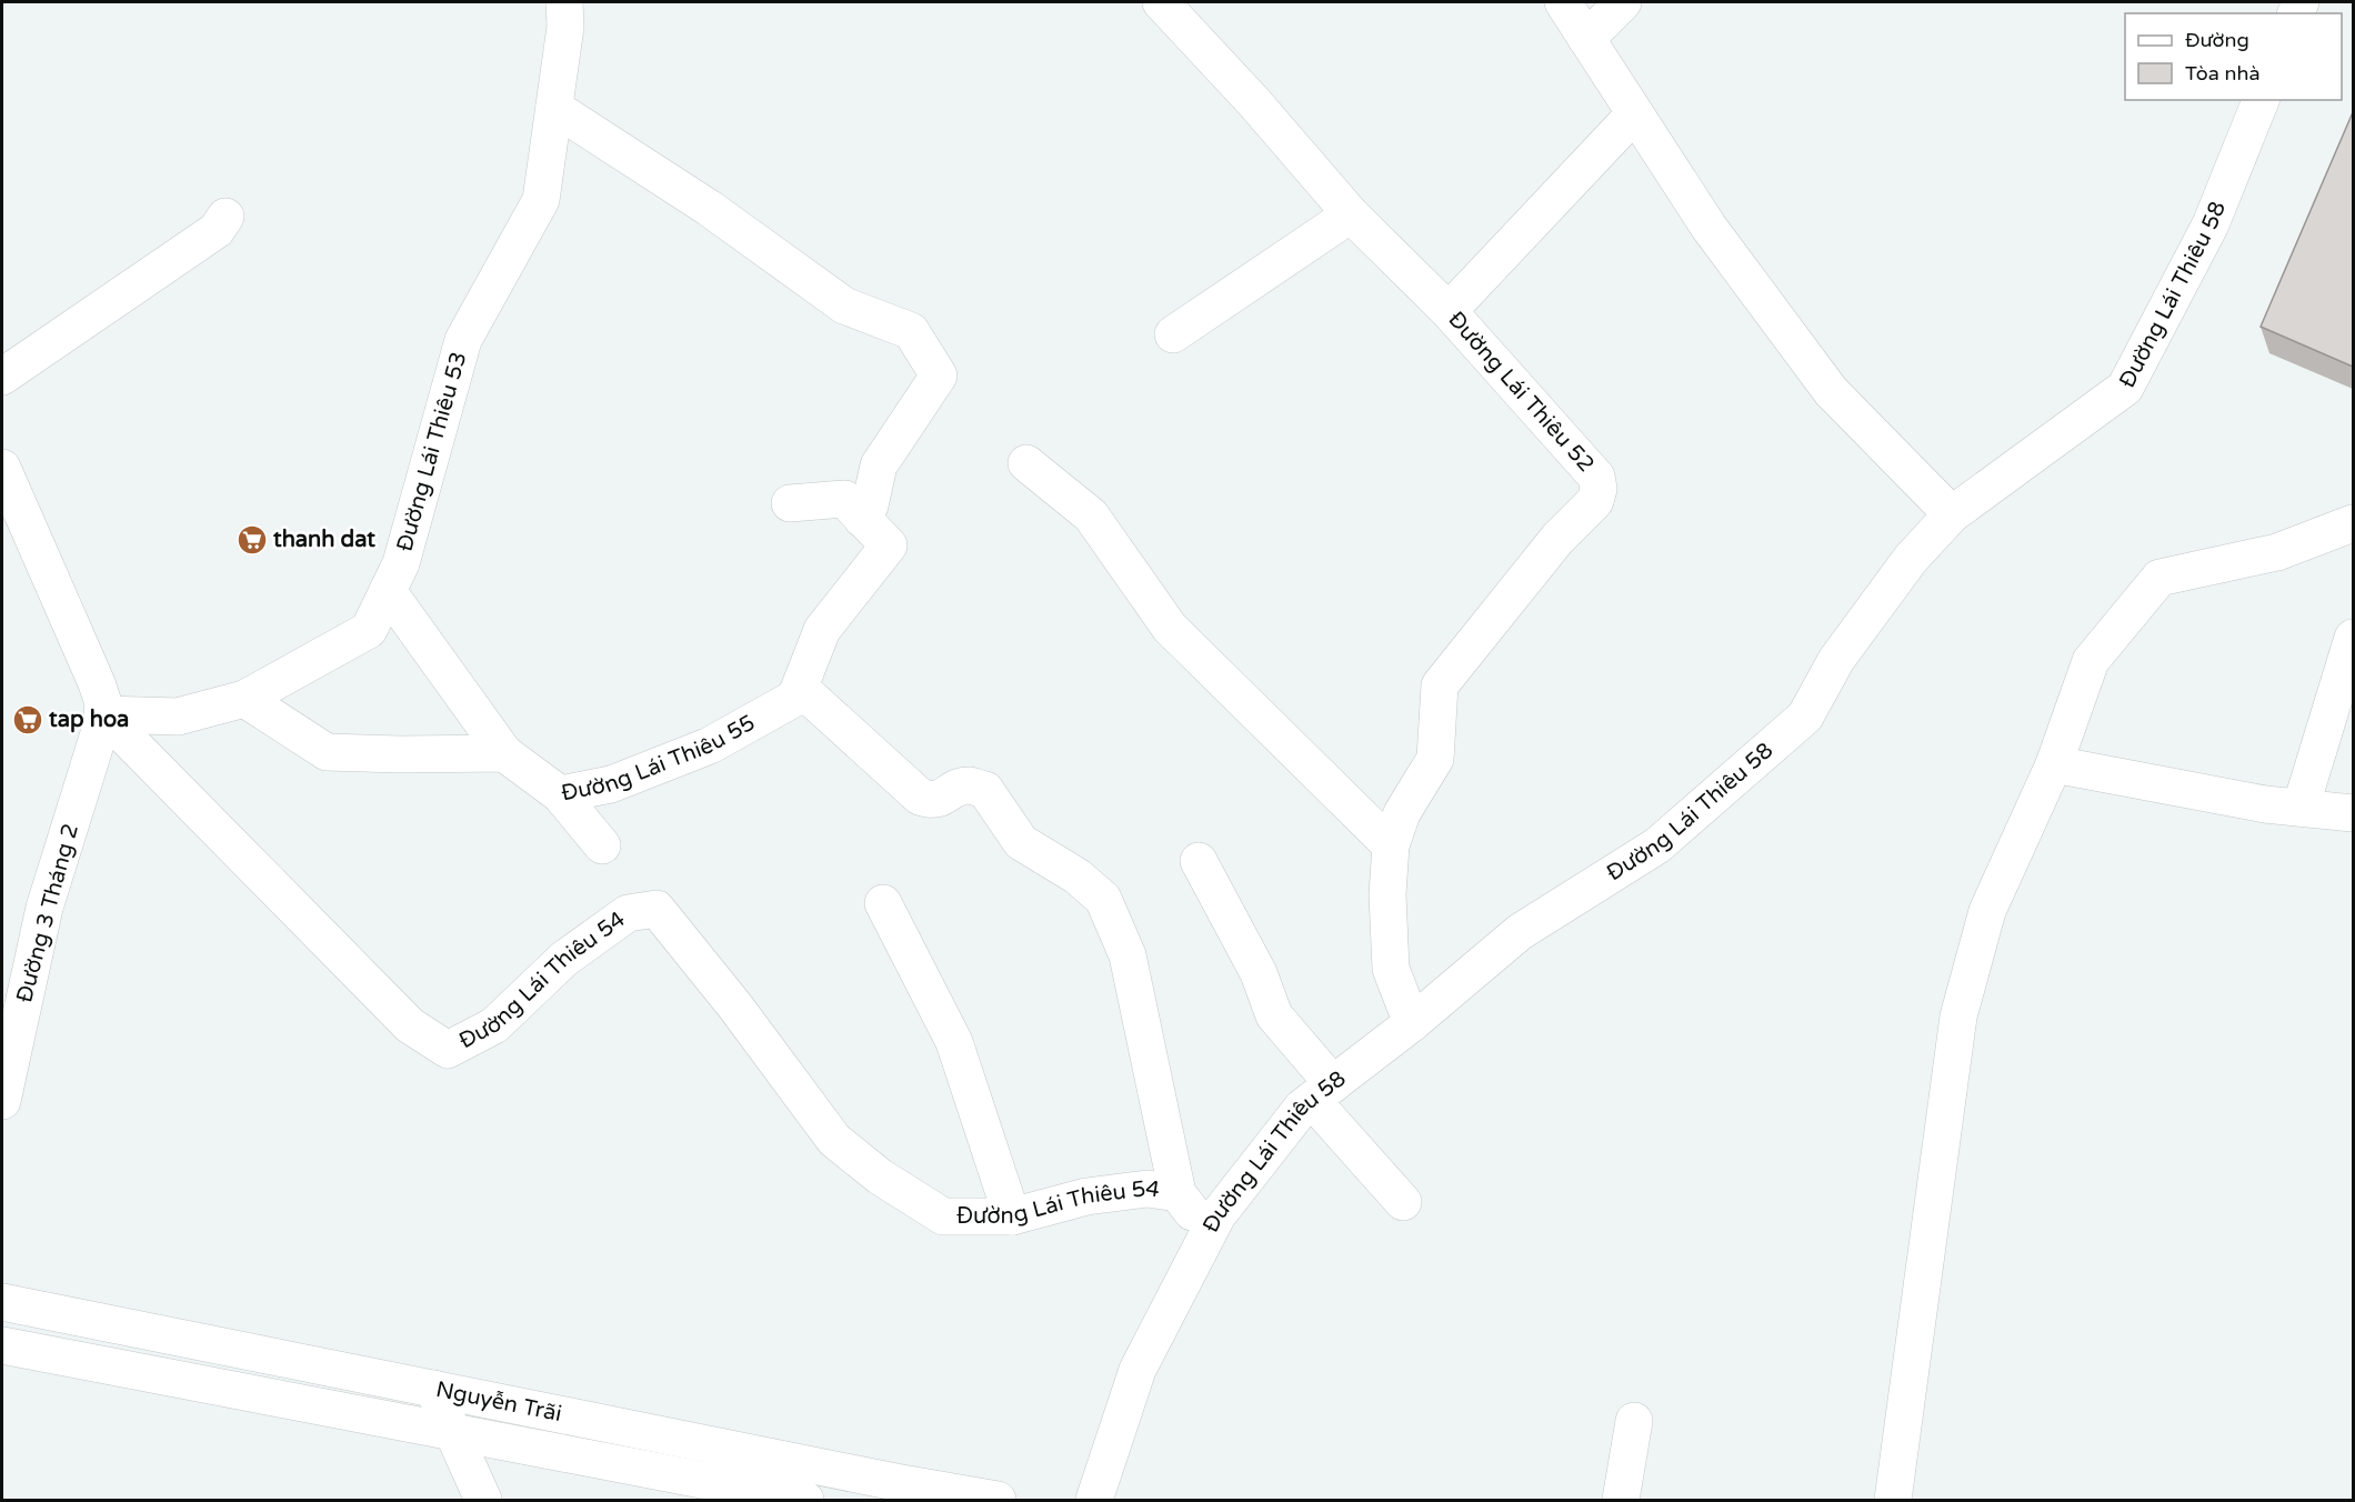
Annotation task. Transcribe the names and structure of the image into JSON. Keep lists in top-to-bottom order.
{
  "streets": {
    "street": [
      "Đường Lái Thiêu 58",
      "Đường Lái Thiêu 52",
      "Đường Lái Thiêu 53",
      "Đường Lái Thiêu 55",
      "Đường 3 Tháng 2",
      "Đường Lái Thiêu 54",
      "Nguyễn Trãi"
    ]
  },
  "crossings": [
    ["Đường Lái Thiêu 58", "Đường Lái Thiêu 52"],
    ["Đường Lái Thiêu 53", "Đường Lái Thiêu 55"],
    ["Đường Lái Thiêu 53", "Đường 3 Tháng 2"],
    ["Đường Lái Thiêu 53", "Đường Lái Thiêu 54"],
    ["Đường 3 Tháng 2", "Đường Lái Thiêu 54"]
  ],
  "places": {
    "supermarket": ["thanh dat", "tap hoa"]
  },
  "legend": ["Đường", "Tòa nhà"]
}
